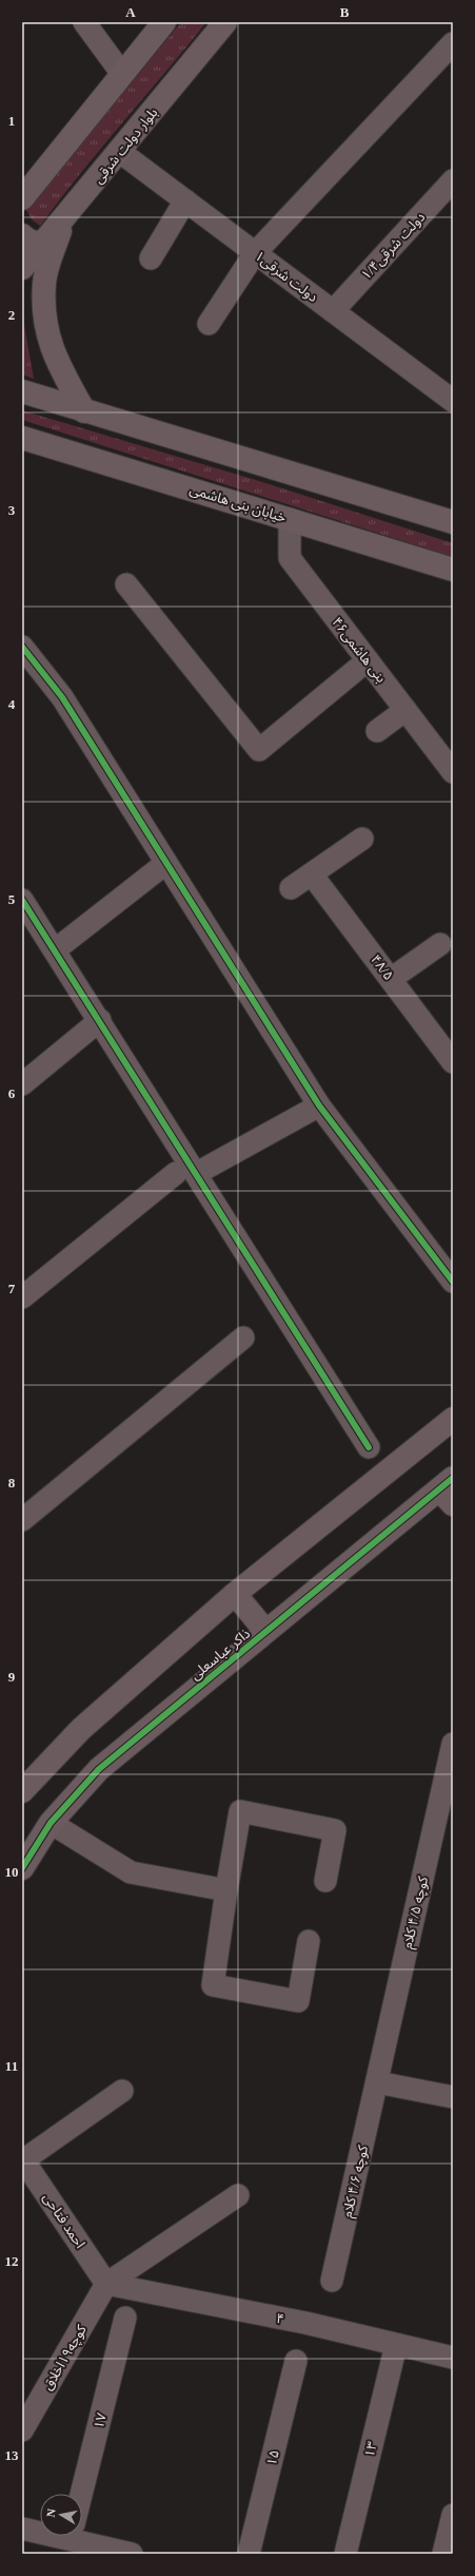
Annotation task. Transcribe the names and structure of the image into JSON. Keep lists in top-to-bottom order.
{
  "streets": {
    "main road": ["بلوار دولت شرقی", "خیابان بنی هاشمی", "ذاکر عباسعلی"],
    "street": [
      "۱/۴دولت شرقی",
      "۱دولت شرقی",
      "بنی هاشمی۴۶",
      "۴۸/۵",
      "کوچه ۴/۵ کلام",
      "کوچه ۴/۶ کلام",
      "احمد فتاحی",
      "۴",
      "کوچه۱۹اخلاق",
      "۱۷",
      "۱۳",
      "۱۵"
    ]
  },
  "crossings": [
    ["بلوار دولت شرقی", "۱دولت شرقی"],
    ["۱/۴دولت شرقی", "۱دولت شرقی"],
    ["خیابان بنی هاشمی", "بنی هاشمی۴۶"],
    ["کوچه ۴/۵ کلام", "کوچه ۴/۶ کلام"],
    ["احمد فتاحی", "۴"],
    ["احمد فتاحی", "کوچه۱۹اخلاق"],
    ["۴", "کوچه۱۹اخلاق"],
    ["۴", "۱۳"]
  ],
  "north": "left",
  "grid": {
    "columns": ["A", "B"],
    "rows": [
      "1",
      "2",
      "3",
      "4",
      "5",
      "6",
      "7",
      "8",
      "9",
      "10",
      "11",
      "12",
      "13"
    ]
  }
}
